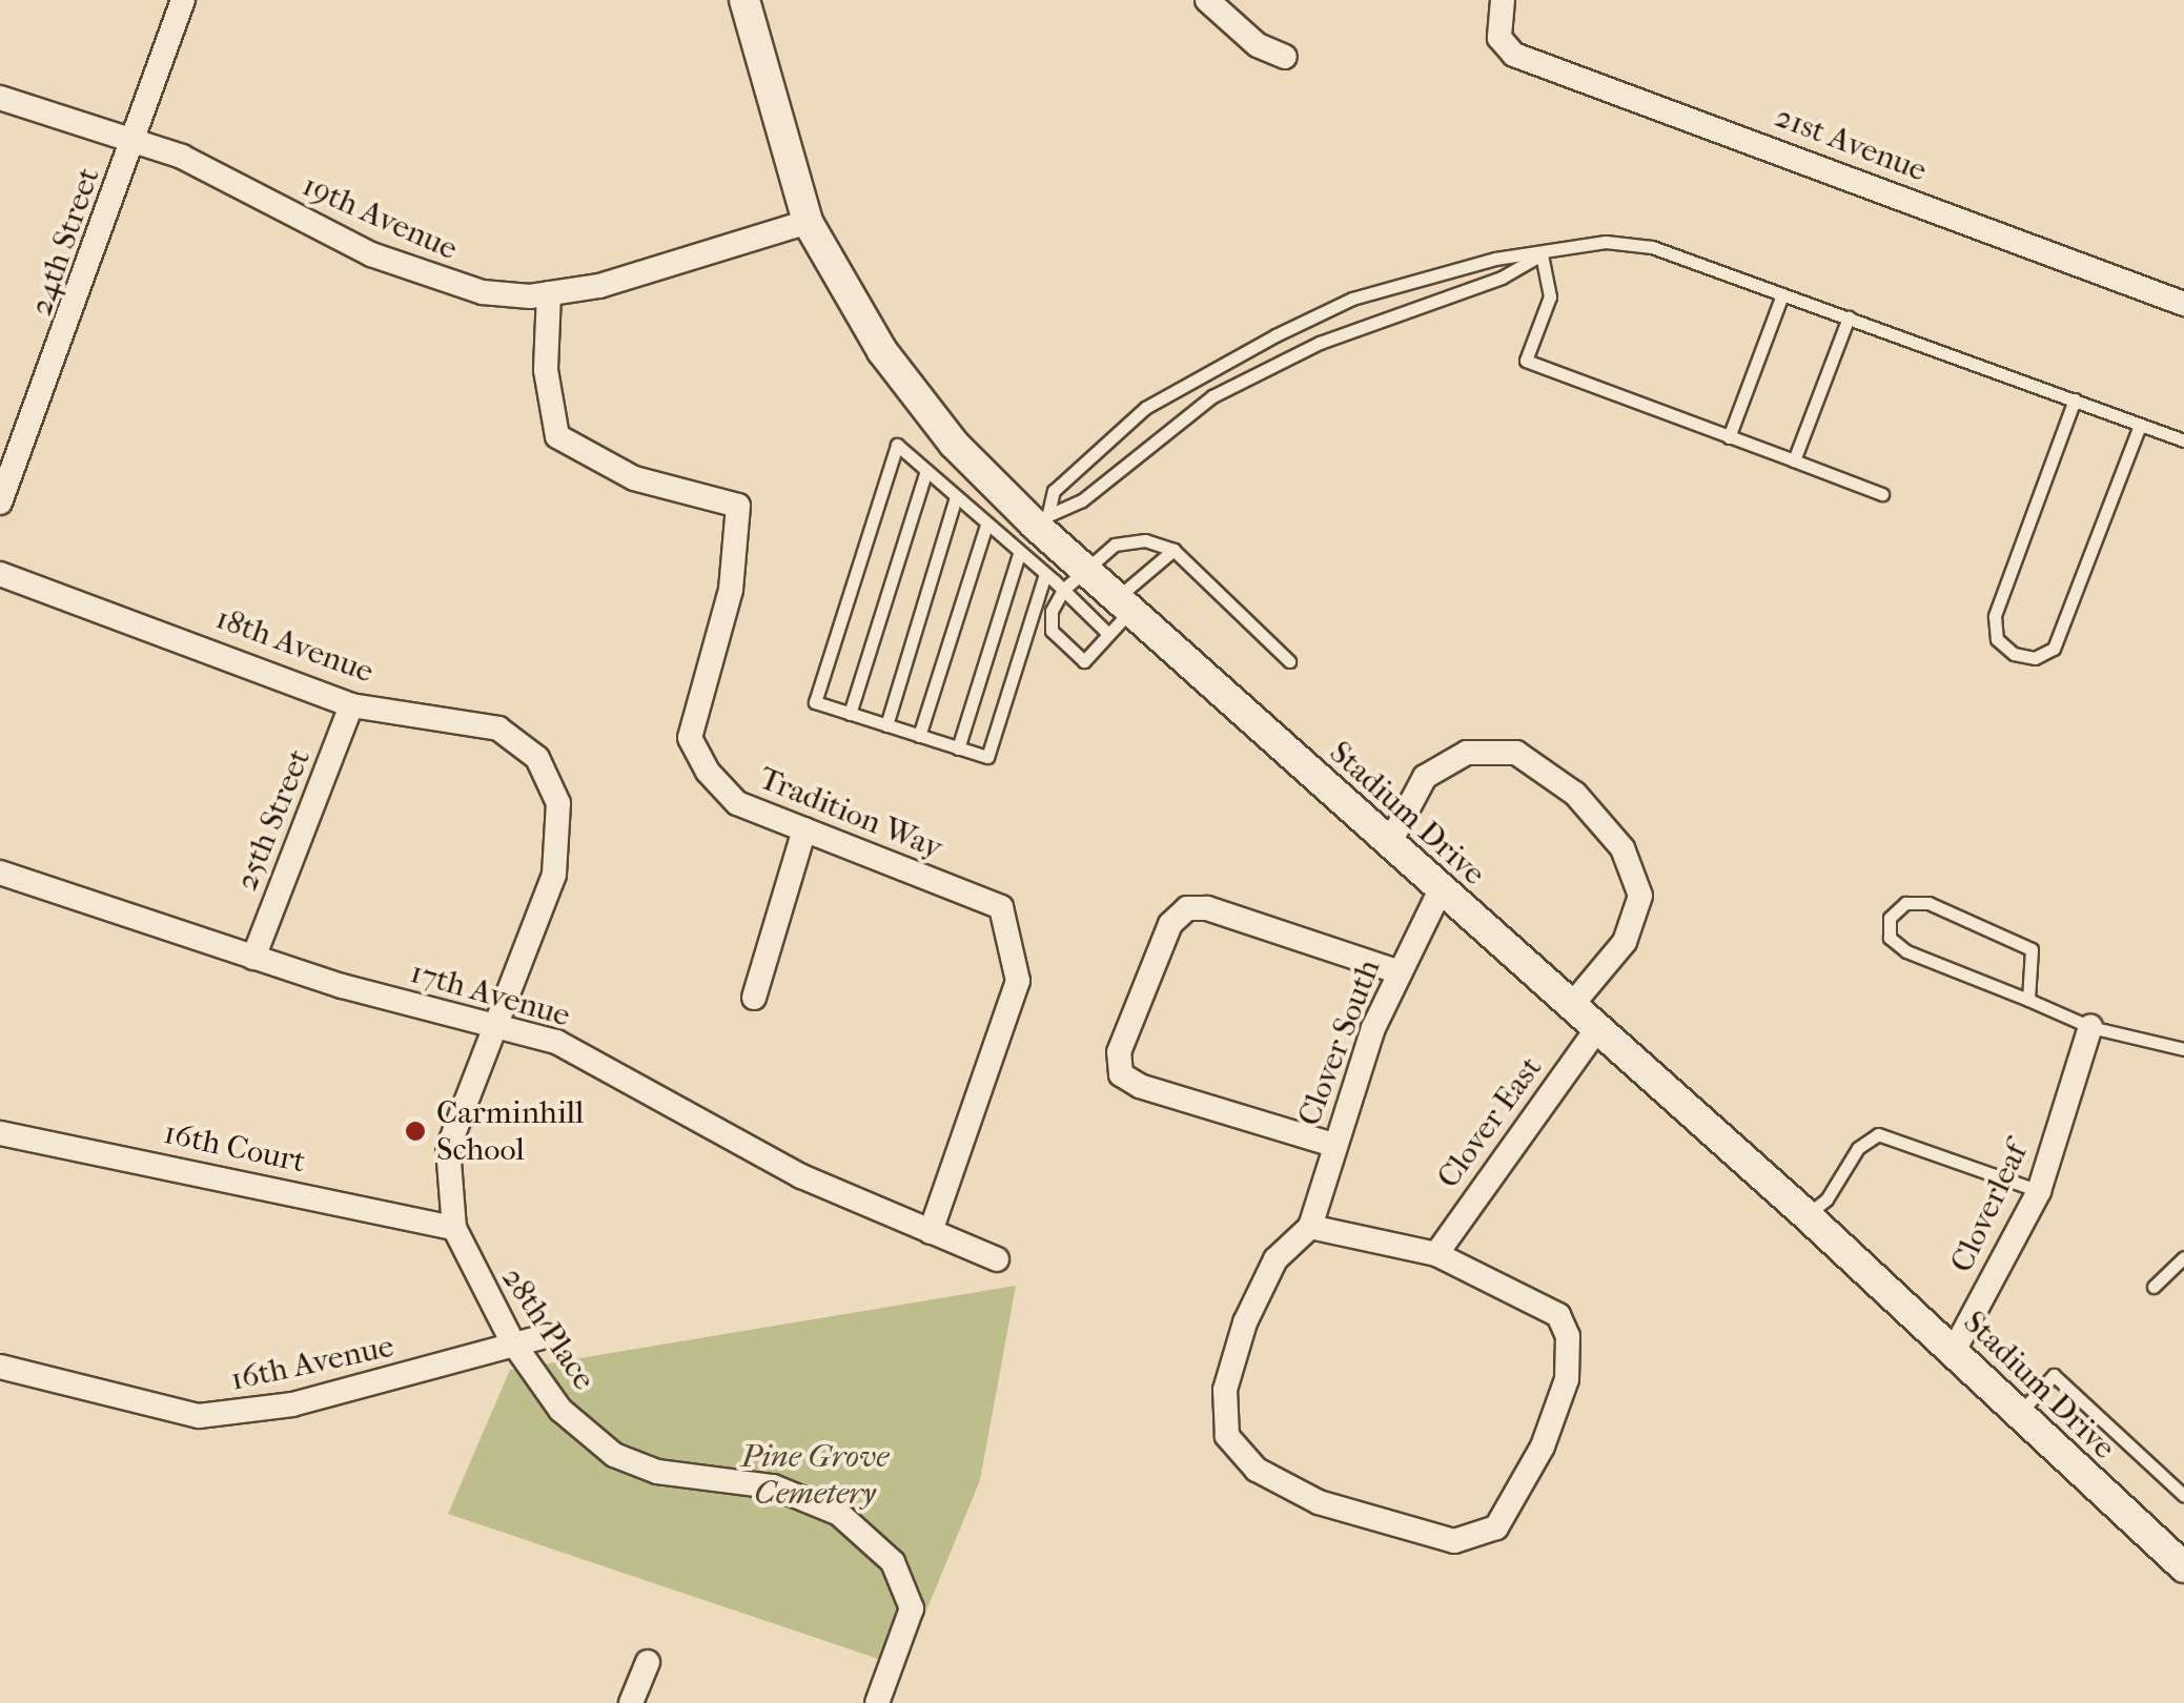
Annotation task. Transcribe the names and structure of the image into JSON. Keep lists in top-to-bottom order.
{
  "streets": {
    "street": [
      "21st Avenue",
      "19th Avenue",
      "24th Street",
      "18th Avenue",
      "Tradition Way",
      "Stadium Drive",
      "25th Street",
      "17th Avenue",
      "Clover South",
      "Clover East",
      "16th Court",
      "Cloverleaf",
      "28th Place",
      "16th Avenue"
    ]
  },
  "crossings": [
    ["19th Avenue", "24th Street"],
    ["19th Avenue", "Tradition Way"],
    ["19th Avenue", "Stadium Drive"],
    ["18th Avenue", "25th Street"],
    ["18th Avenue", "17th Avenue"],
    ["18th Avenue", "28th Place"],
    ["Tradition Way", "17th Avenue"],
    ["Stadium Drive", "Clover South"],
    ["Stadium Drive", "Clover East"],
    ["Stadium Drive", "Cloverleaf"],
    ["25th Street", "17th Avenue"],
    ["17th Avenue", "28th Place"],
    ["Clover South", "Clover East"],
    ["16th Court", "28th Place"],
    ["28th Place", "16th Avenue"]
  ],
  "parks": ["Pine Grove Cemetery"],
  "places": ["Carminhill School"]
}
